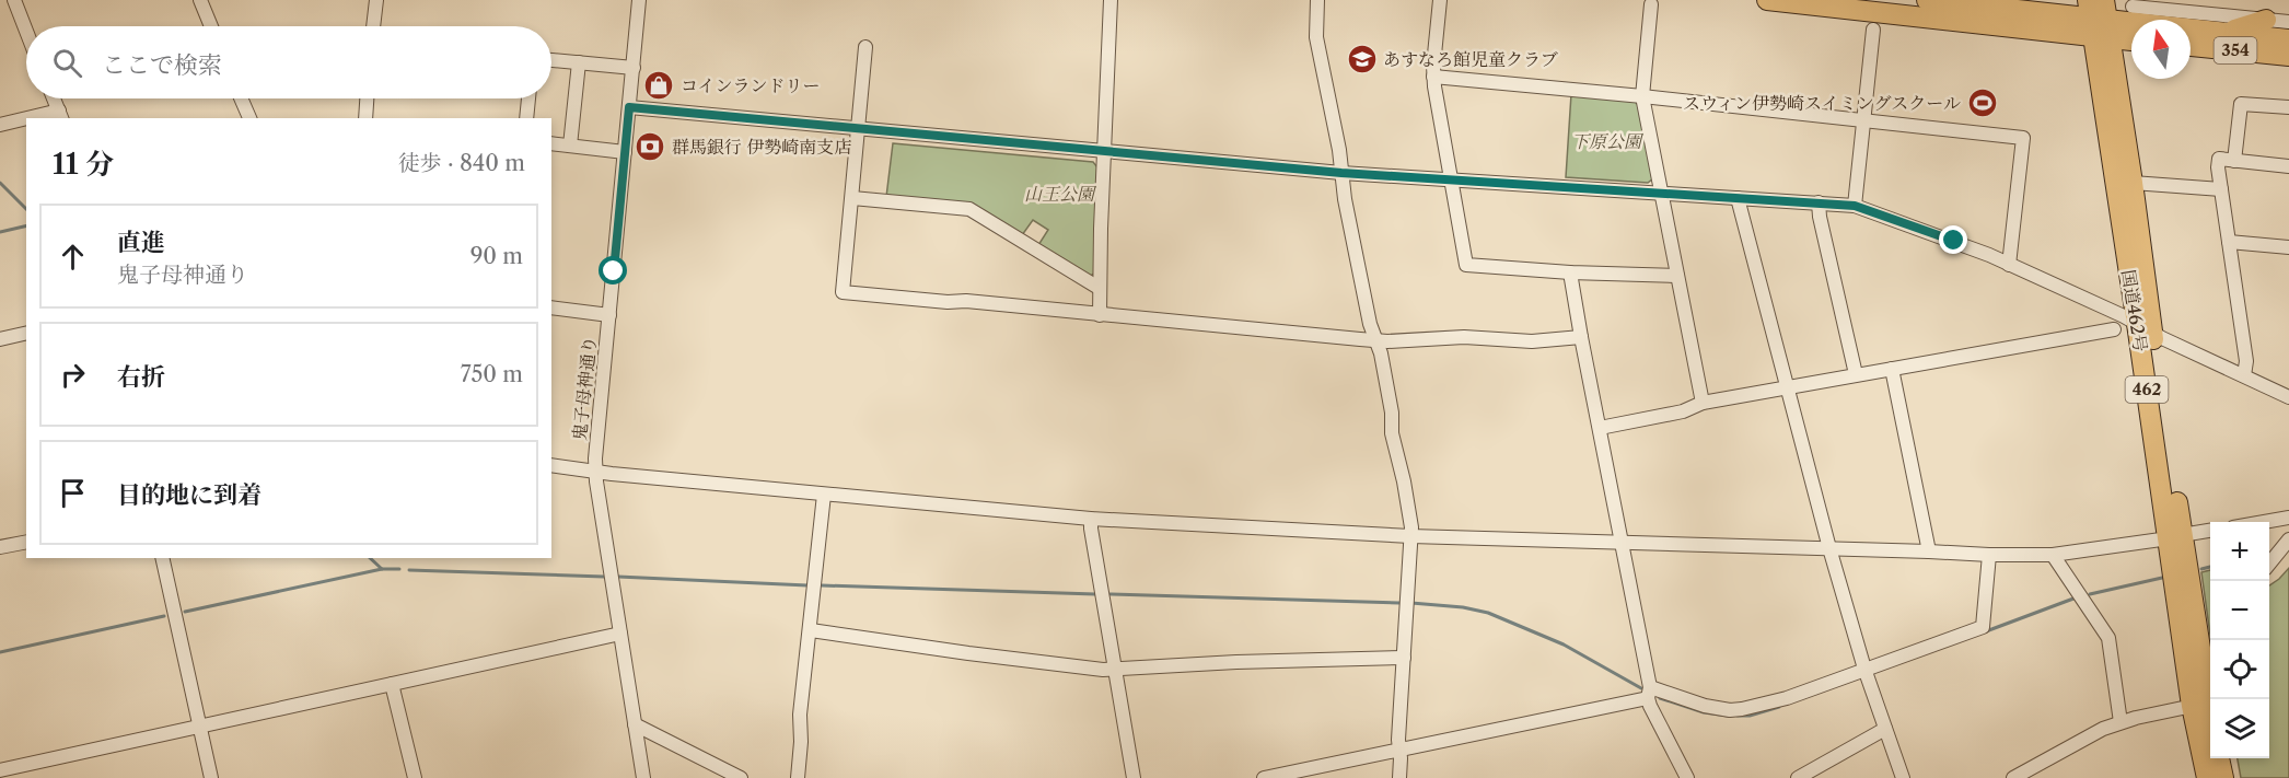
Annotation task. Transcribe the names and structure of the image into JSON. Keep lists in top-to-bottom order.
{
  "streets": {
    "highway": ["354", "国道462号", "462"],
    "street": ["鬼子母神通り"]
  },
  "crossings": [
    ["354", "国道462号"]
  ],
  "parks": ["下原公園", "山王公園"],
  "places": {
    "school or university": ["あすなろ館児童クラブ"],
    "shop": ["コインランドリー"],
    "sports": ["スウィン伊勢崎スイミングスクール"],
    "bank": ["群馬銀行 伊勢崎南支店"]
  },
  "north": "top",
  "page": {
    "search": "ここで検索",
    "heading": ["11 分", "徒歩 · 840 m"],
    "list": [
      ["直進", "鬼子母神通り", "90 m"],
      ["右折", "750 m"],
      "目的地に到着"
    ],
    "map_buttons": ["+", "−"]
  }
}
